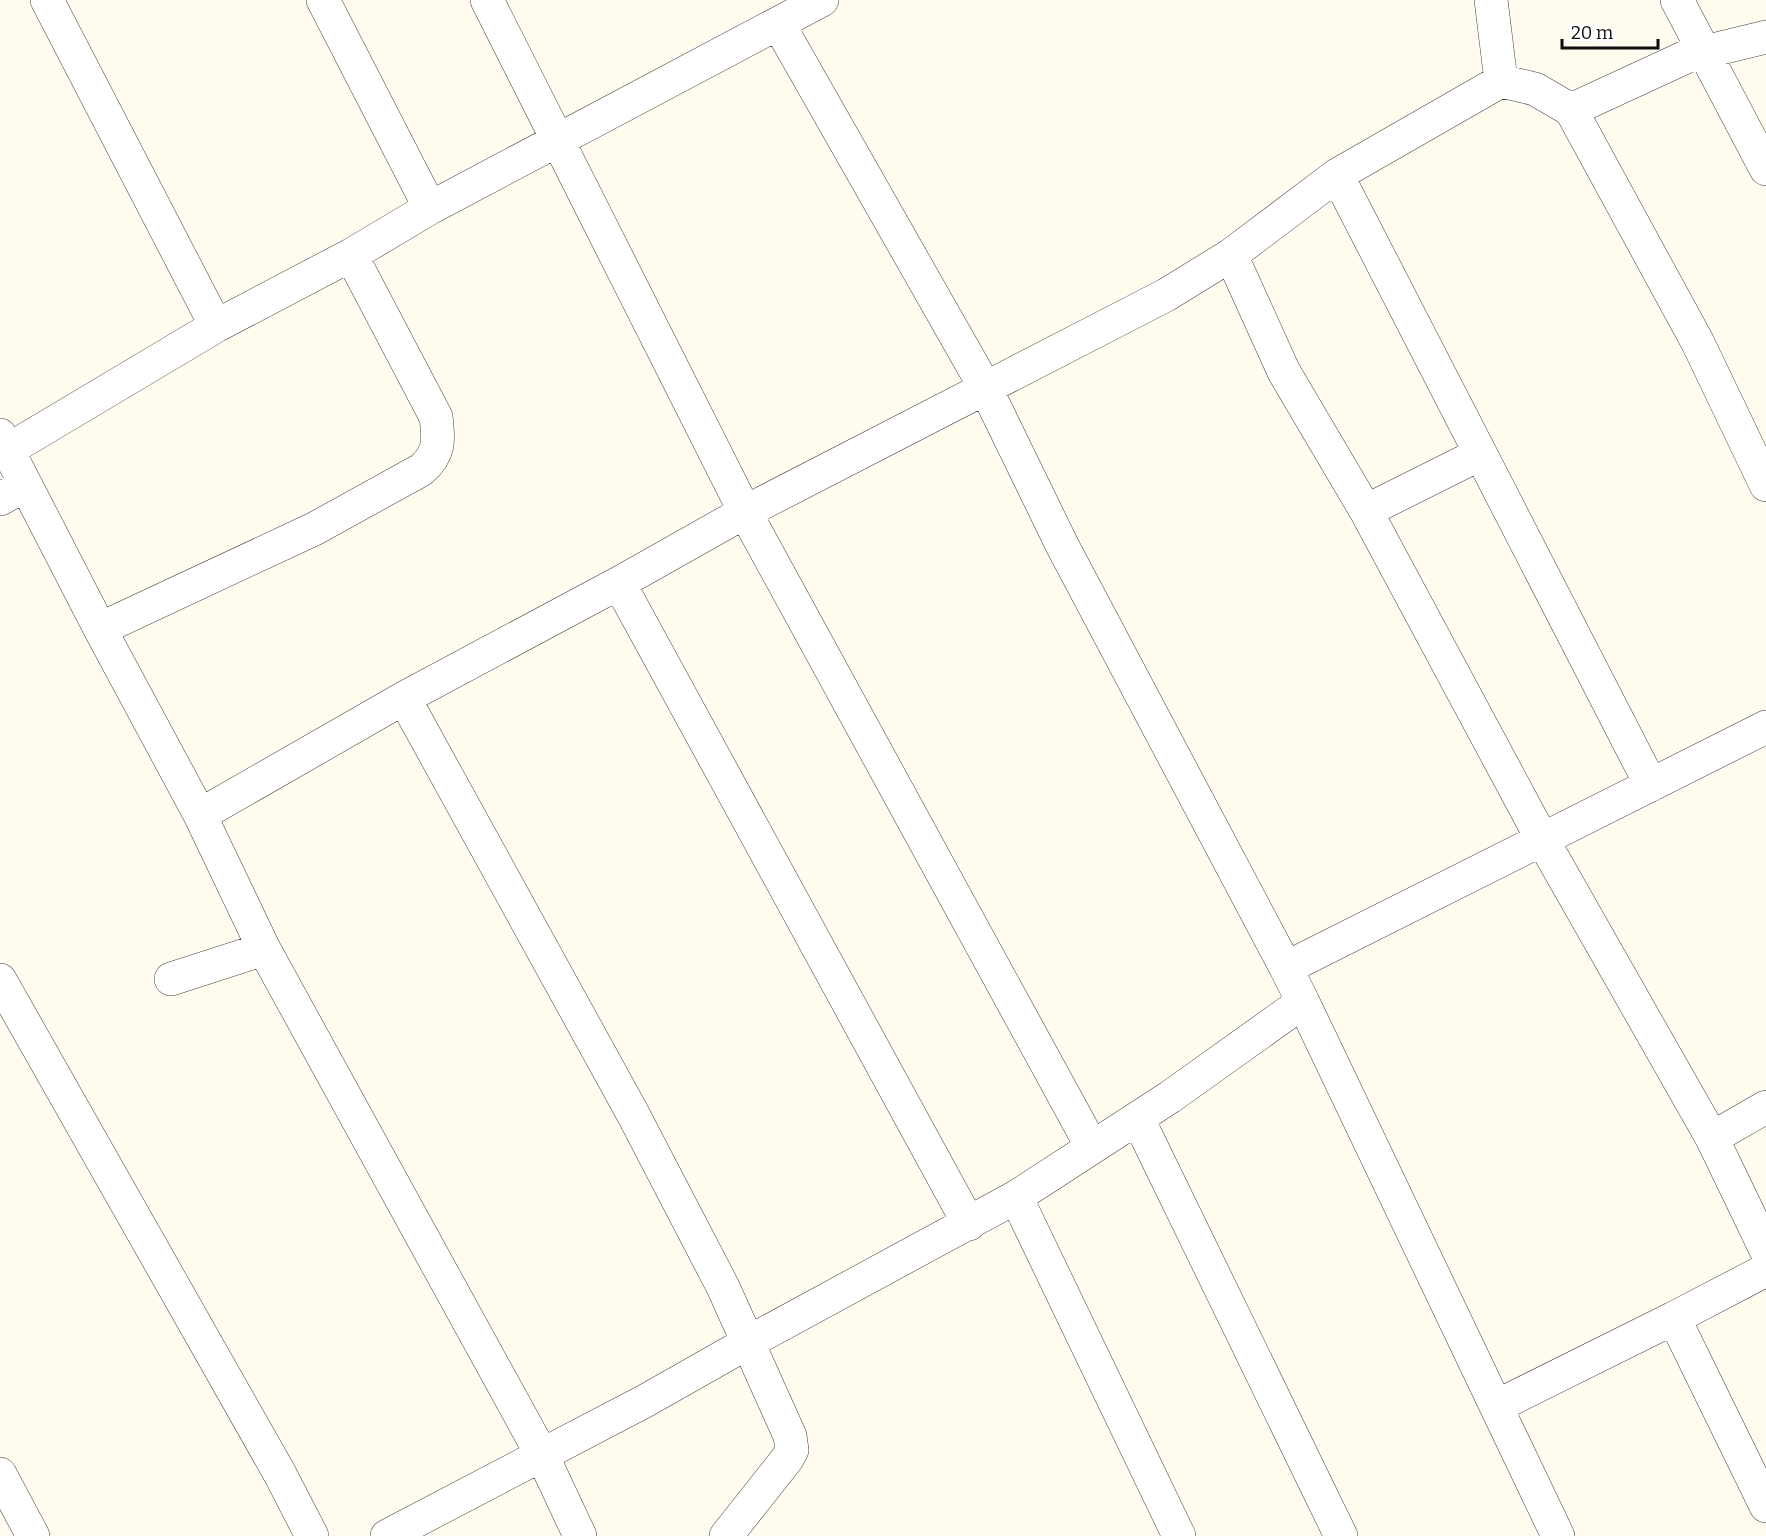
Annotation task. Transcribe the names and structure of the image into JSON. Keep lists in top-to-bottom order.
{
  "scale_bar": "20 m"
}
